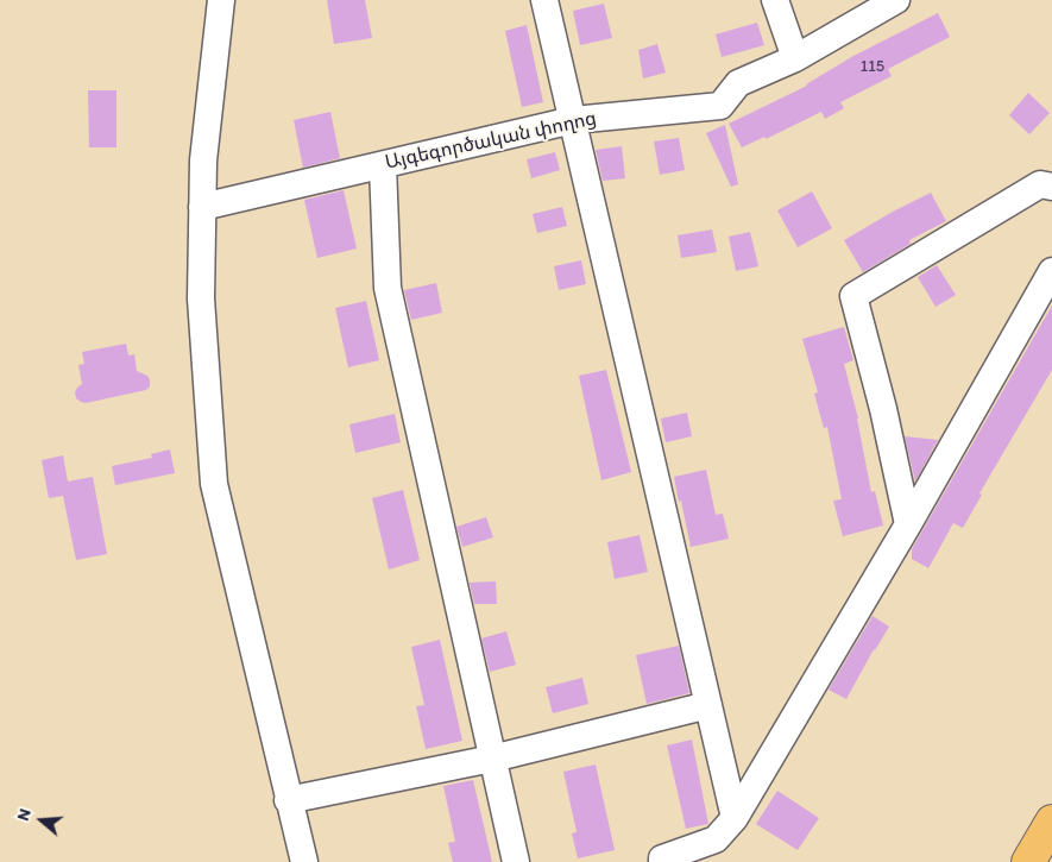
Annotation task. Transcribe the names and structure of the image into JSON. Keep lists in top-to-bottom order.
{
  "streets": {
    "street": ["Այգեգործական փողոց"]
  },
  "house_numbers": ["115"],
  "north": "left"
}
